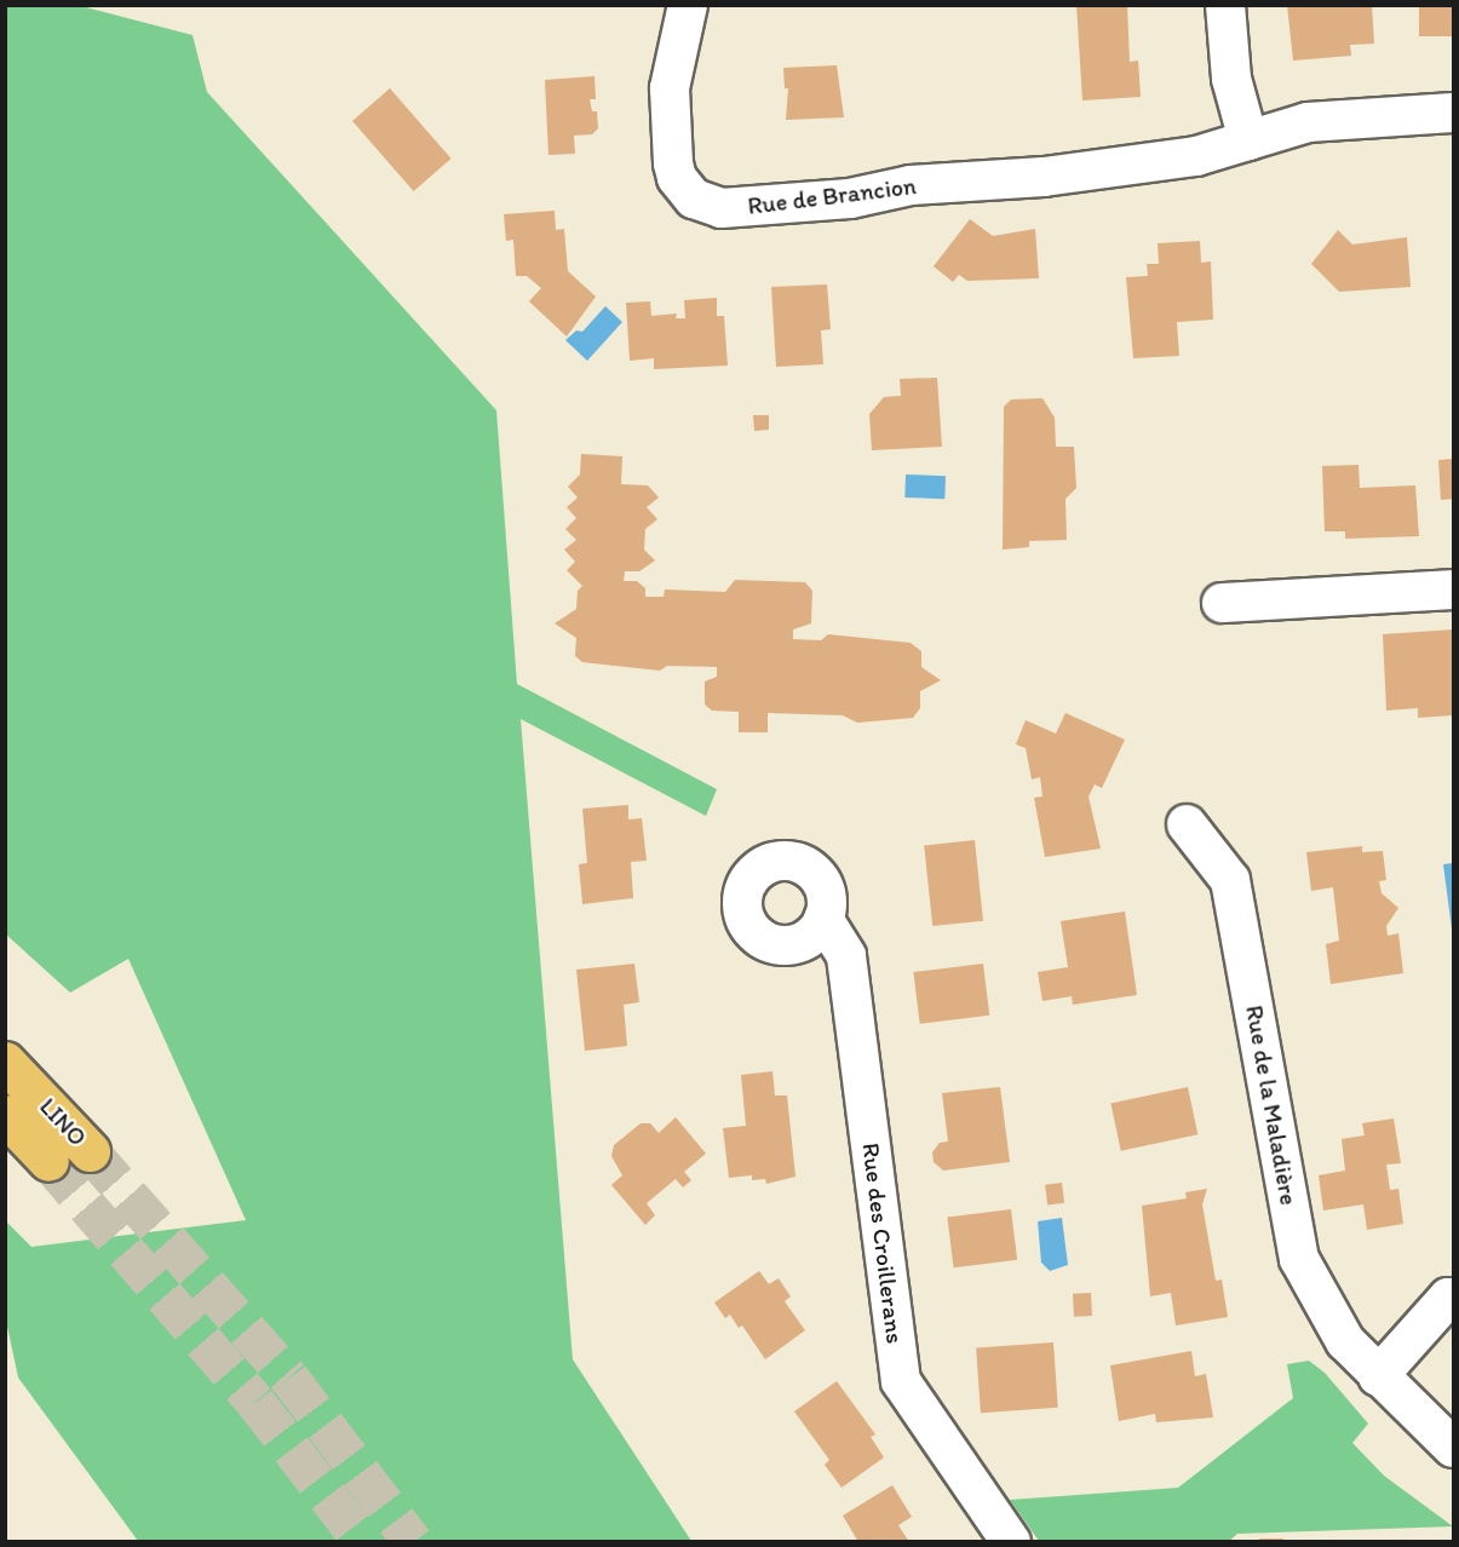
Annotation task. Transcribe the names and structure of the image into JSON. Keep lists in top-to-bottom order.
{
  "streets": {
    "highway": ["LINO"],
    "street": ["Rue de Brancion", "Rue de la Maladière", "Rue des Croillerans"]
  }
}
